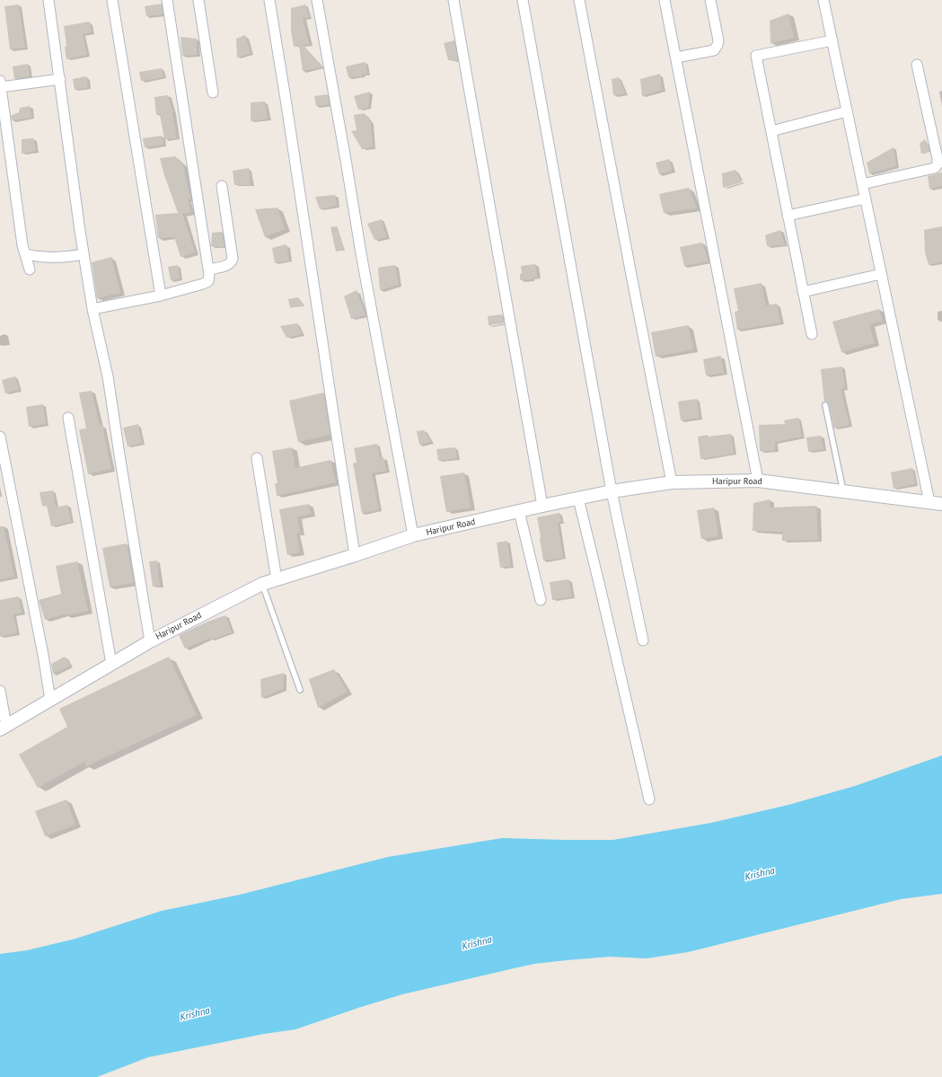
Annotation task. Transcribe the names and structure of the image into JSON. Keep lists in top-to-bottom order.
{
  "streets": {
    "street": ["Haripur Road"]
  },
  "water": ["Krishna"]
}
